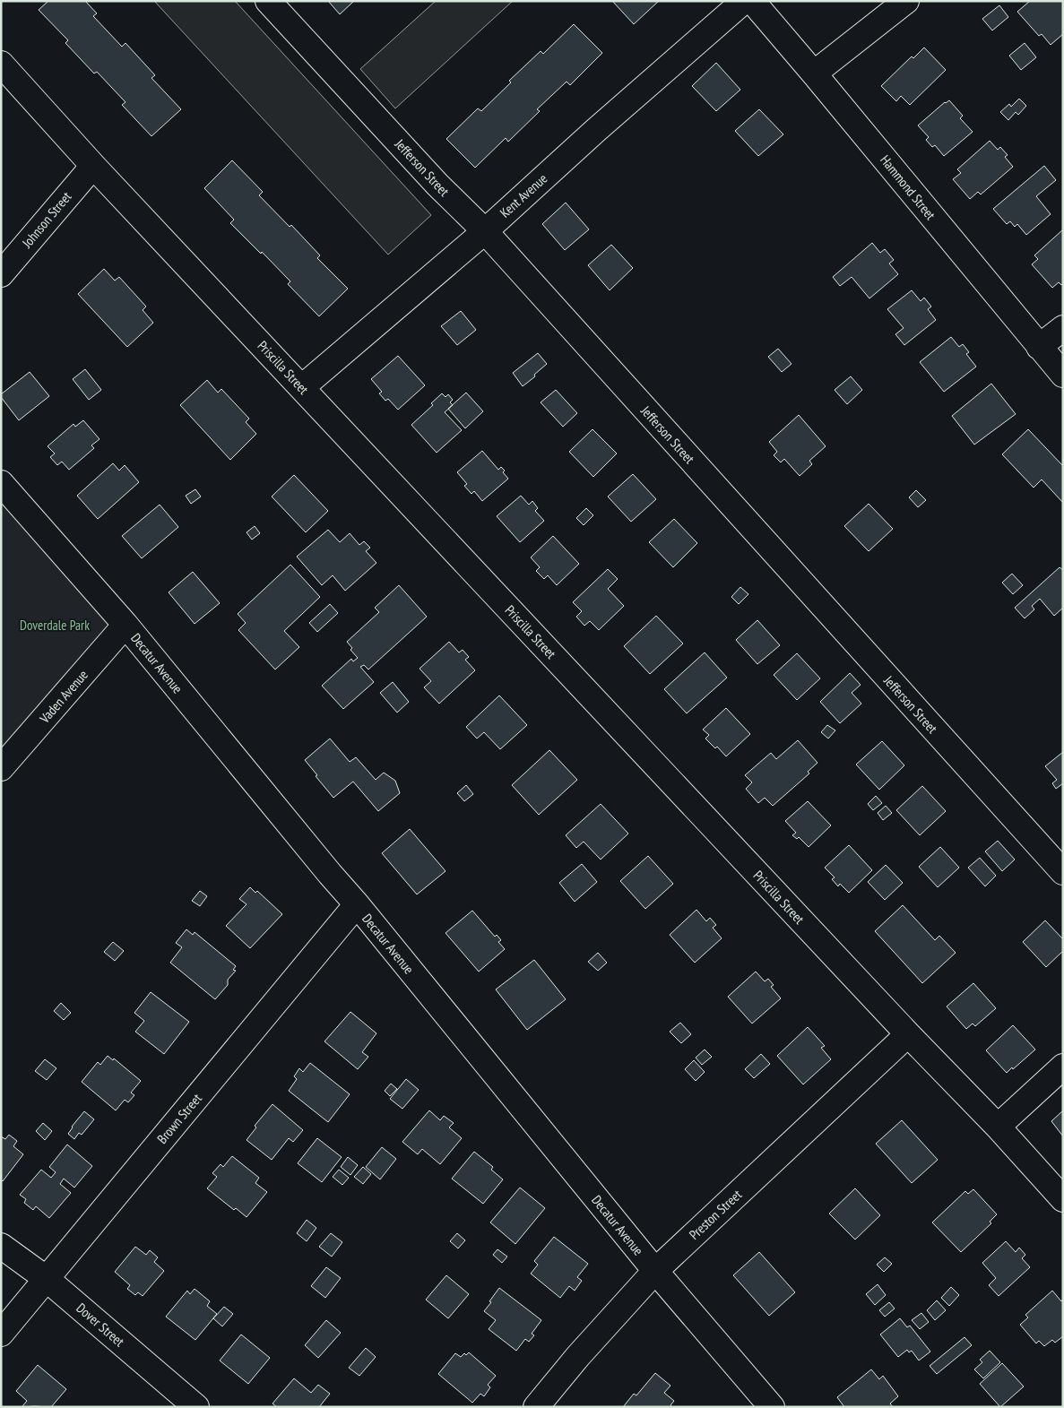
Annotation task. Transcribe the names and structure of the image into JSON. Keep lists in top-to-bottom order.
{
  "streets": {
    "street": [
      "Jefferson Street",
      "Hammond Street",
      "Kent Avenue",
      "Johnson Street",
      "Priscilla Street",
      "Decatur Avenue",
      "Vaden Avenue",
      "Brown Street",
      "Preston Street",
      "Dover Street"
    ]
  },
  "crossings": [
    ["Jefferson Street", "Kent Avenue"],
    ["Kent Avenue", "Priscilla Street"],
    ["Johnson Street", "Priscilla Street"],
    ["Priscilla Street", "Preston Street"],
    ["Decatur Avenue", "Vaden Avenue"],
    ["Decatur Avenue", "Brown Street"],
    ["Decatur Avenue", "Preston Street"],
    ["Brown Street", "Dover Street"]
  ],
  "parks": ["Doverdale Park"]
}
